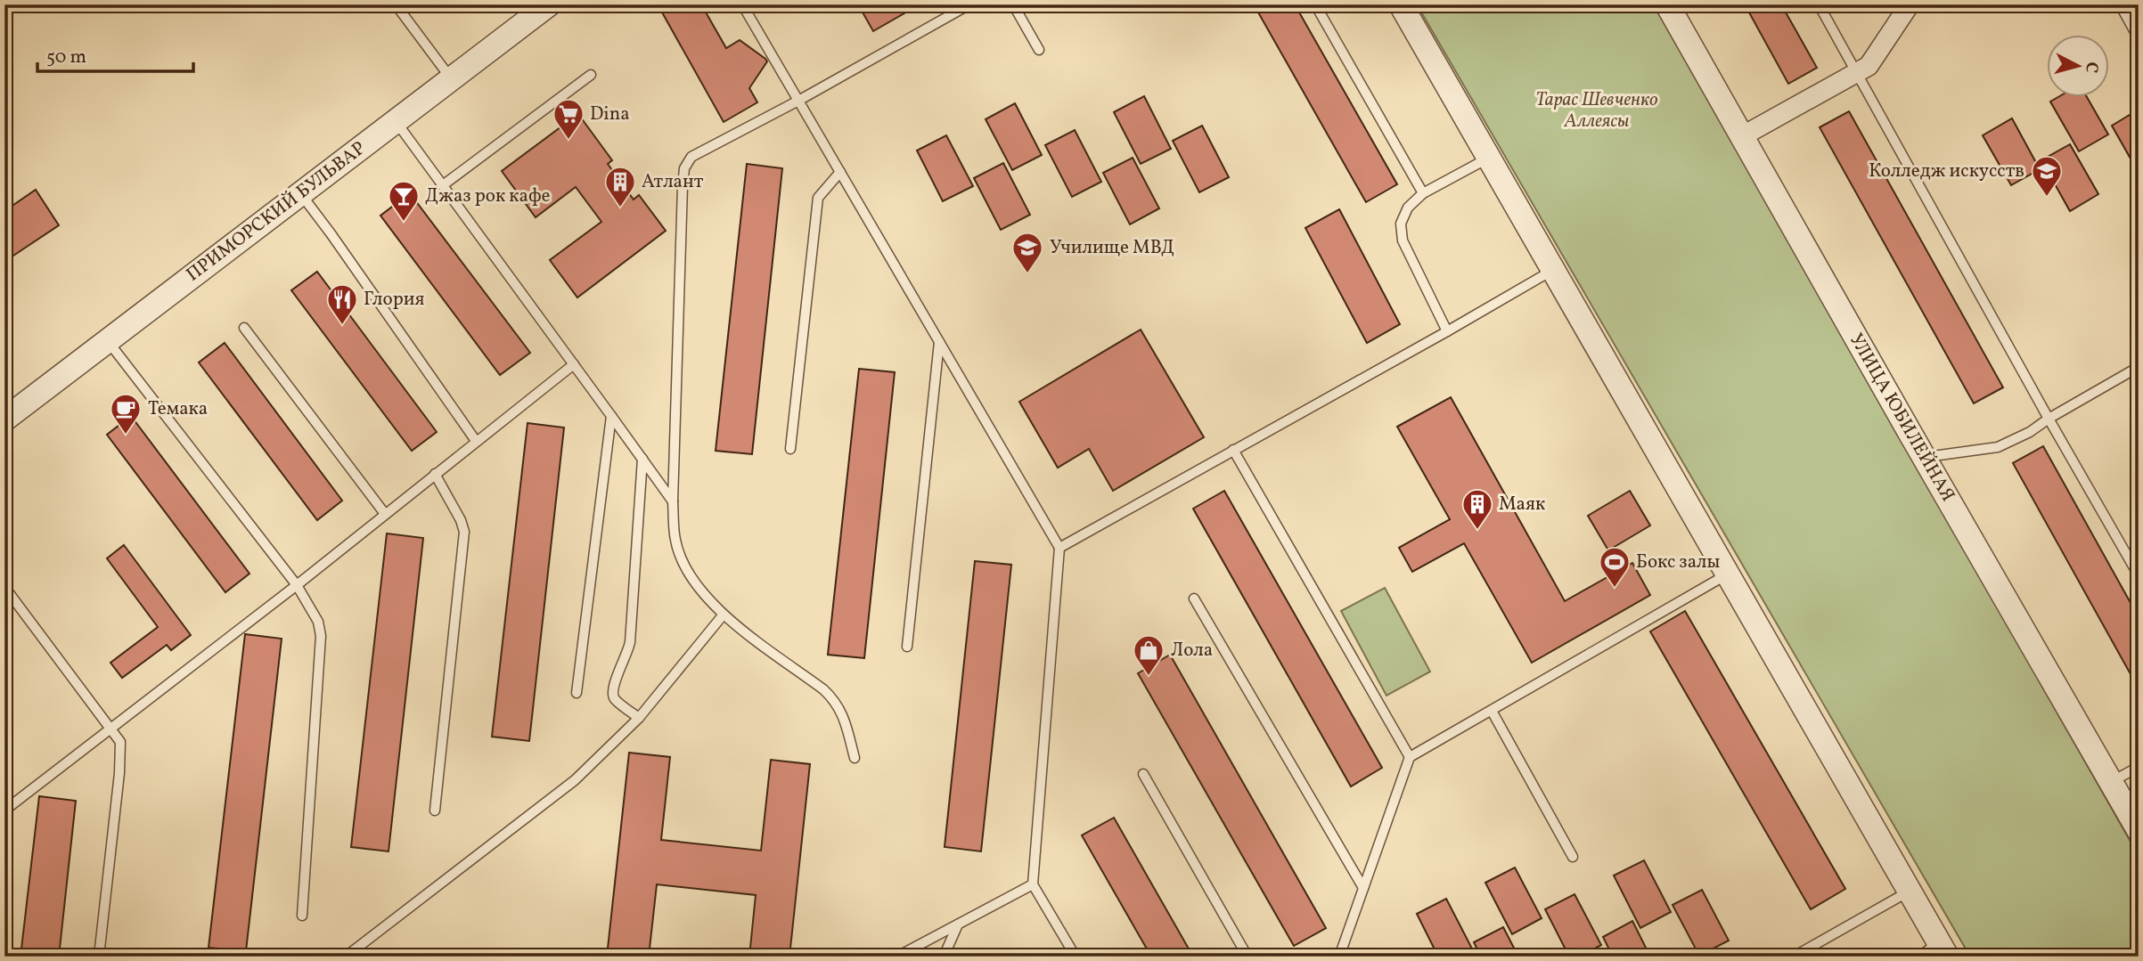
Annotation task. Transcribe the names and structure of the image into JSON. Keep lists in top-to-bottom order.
{
  "streets": {
    "street": ["ПРИМОРСКИЙ БУЛЬВАР", "УЛИЦА ЮБИЛЕЙНАЯ"]
  },
  "parks": ["Тарас Шевченко Аллеясы"],
  "places": {
    "supermarket": ["Dina"],
    "school or university": ["Колледж искусств", "Училище МВД"],
    "building": ["Атлант", "Маяк"],
    "bar": ["Джаз рок кафе"],
    "restaurant": ["Глория"],
    "cafe": ["Темака"],
    "sports": ["Бокс залы"],
    "shop": ["Лола"]
  },
  "scale_bar": "50 m",
  "north": "right"
}
